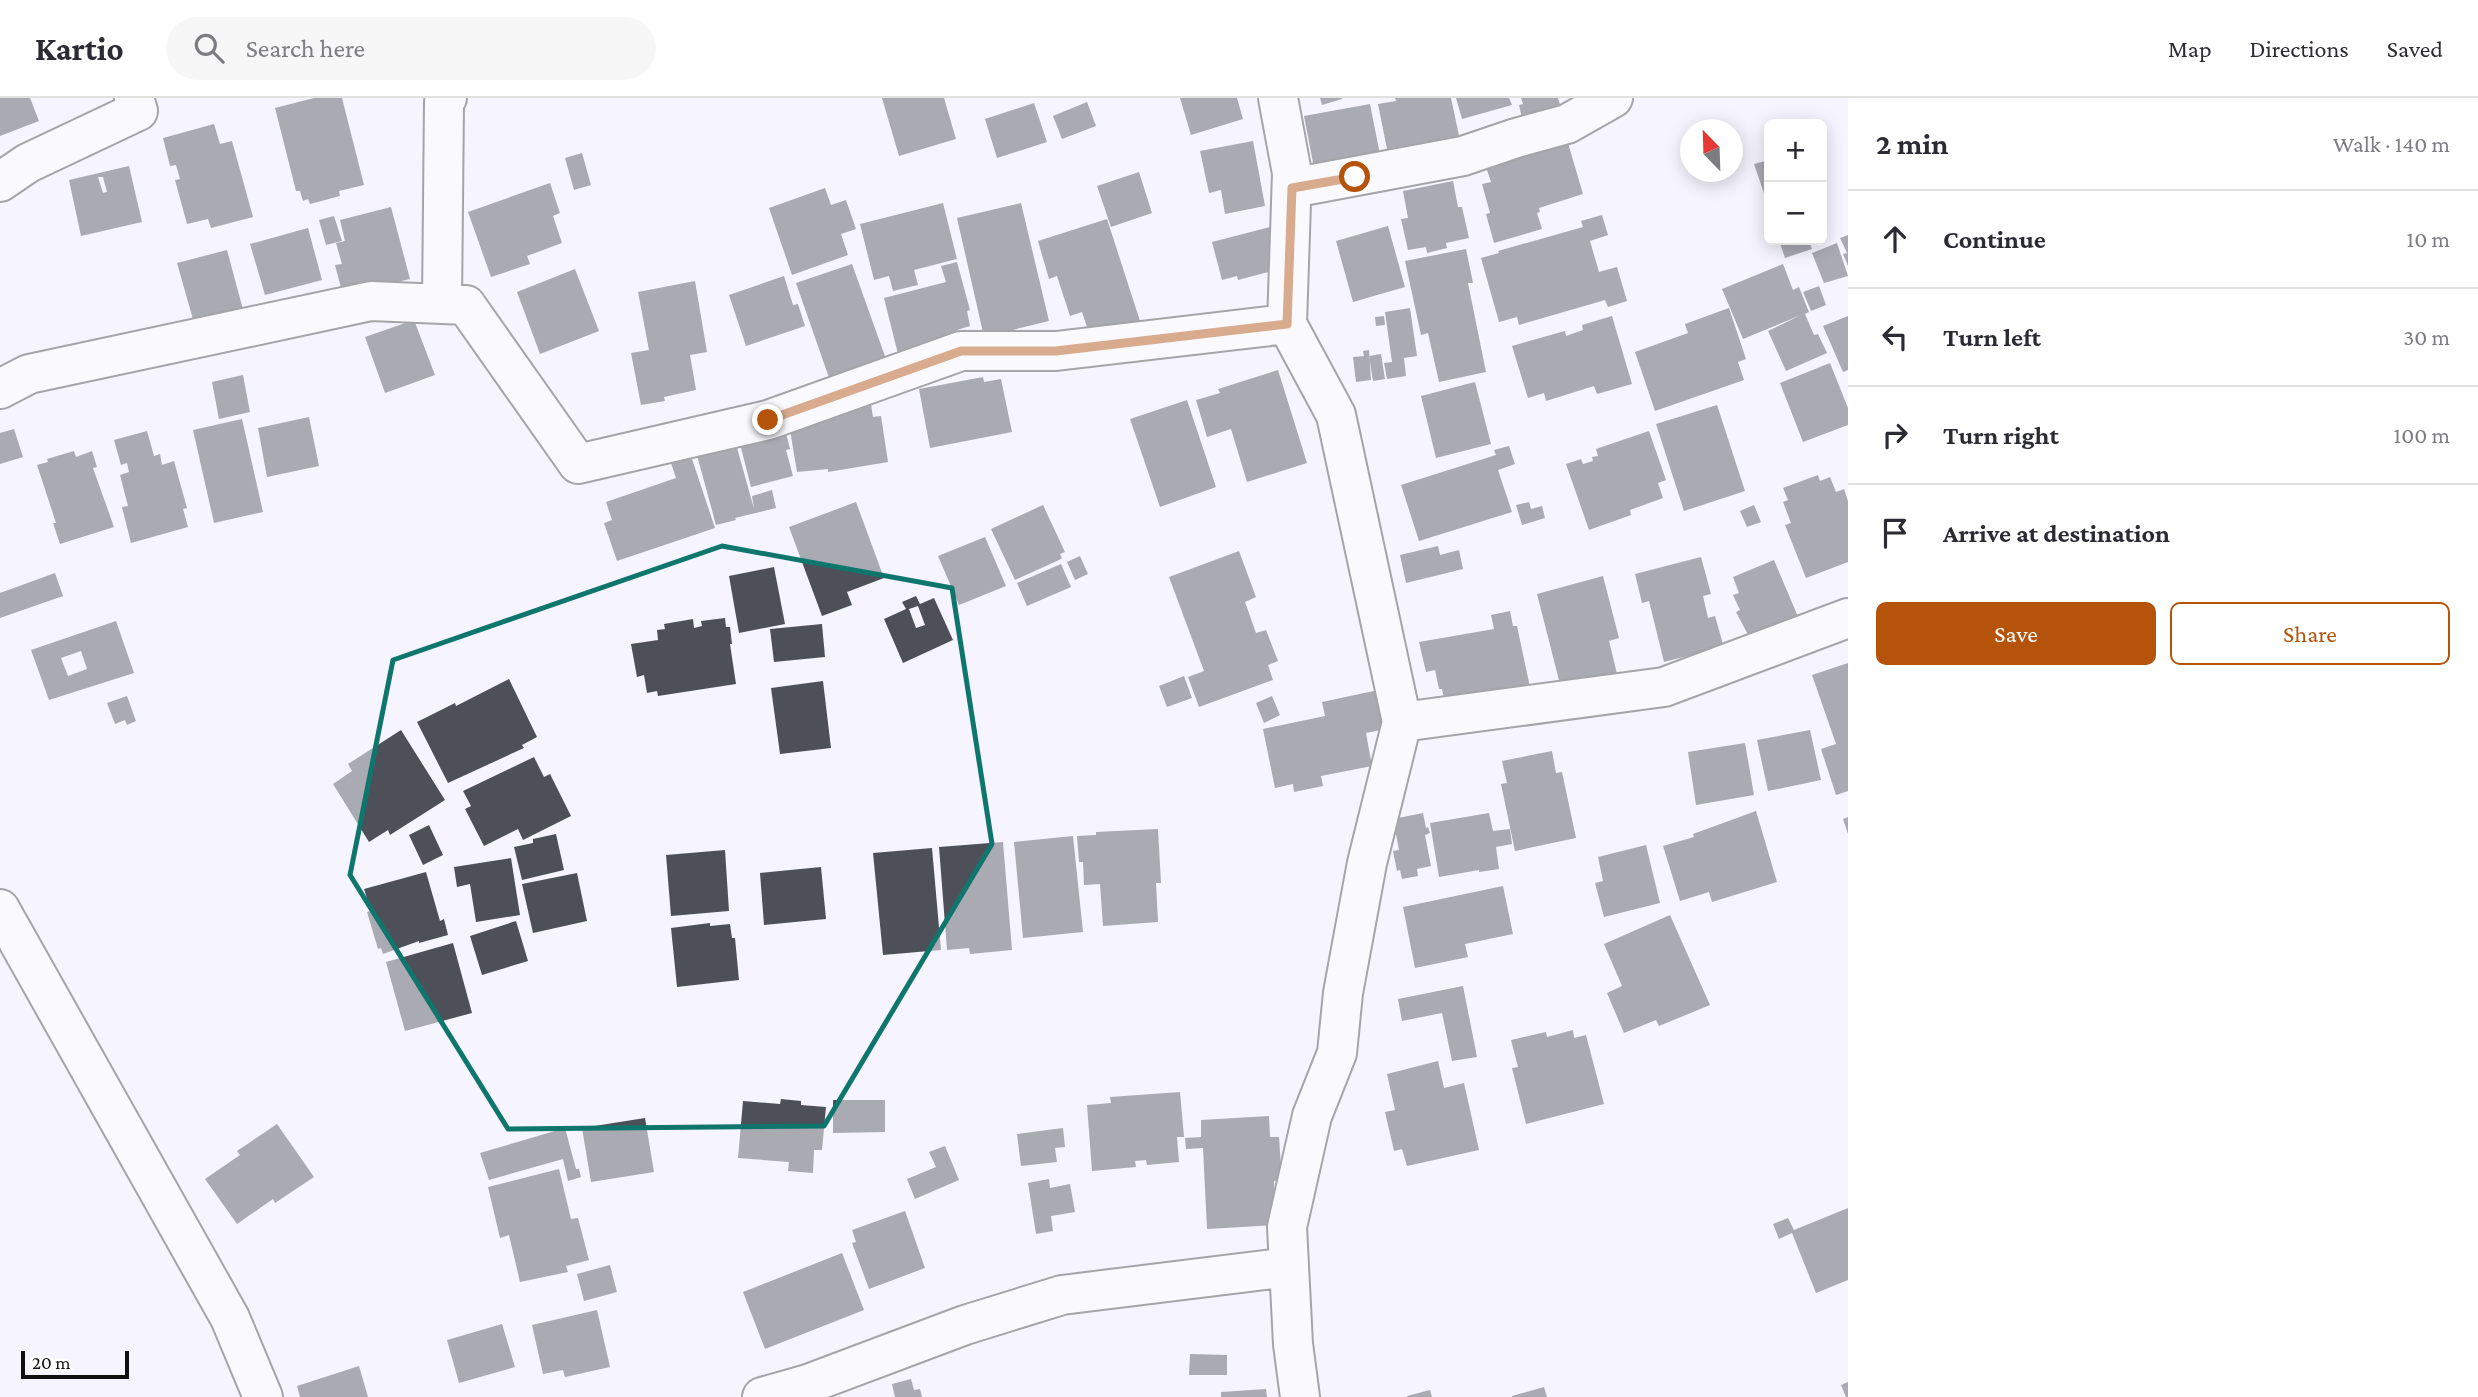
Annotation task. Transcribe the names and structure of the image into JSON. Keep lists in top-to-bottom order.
{
  "scale_bar": "20 m",
  "north": "top left",
  "page": {
    "header": "Kartio",
    "search": "Search here",
    "nav": ["Map", "Directions", "Saved"],
    "heading": ["2 min", "Walk · 140 m"],
    "map_buttons": ["+", "−"],
    "list": [
      ["Continue", "10 m"],
      ["Turn left", "30 m"],
      ["Turn right", "100 m"],
      "Arrive at destination"
    ],
    "buttons": ["Save", "Share"],
    "scale": "20 m"
  }
}
